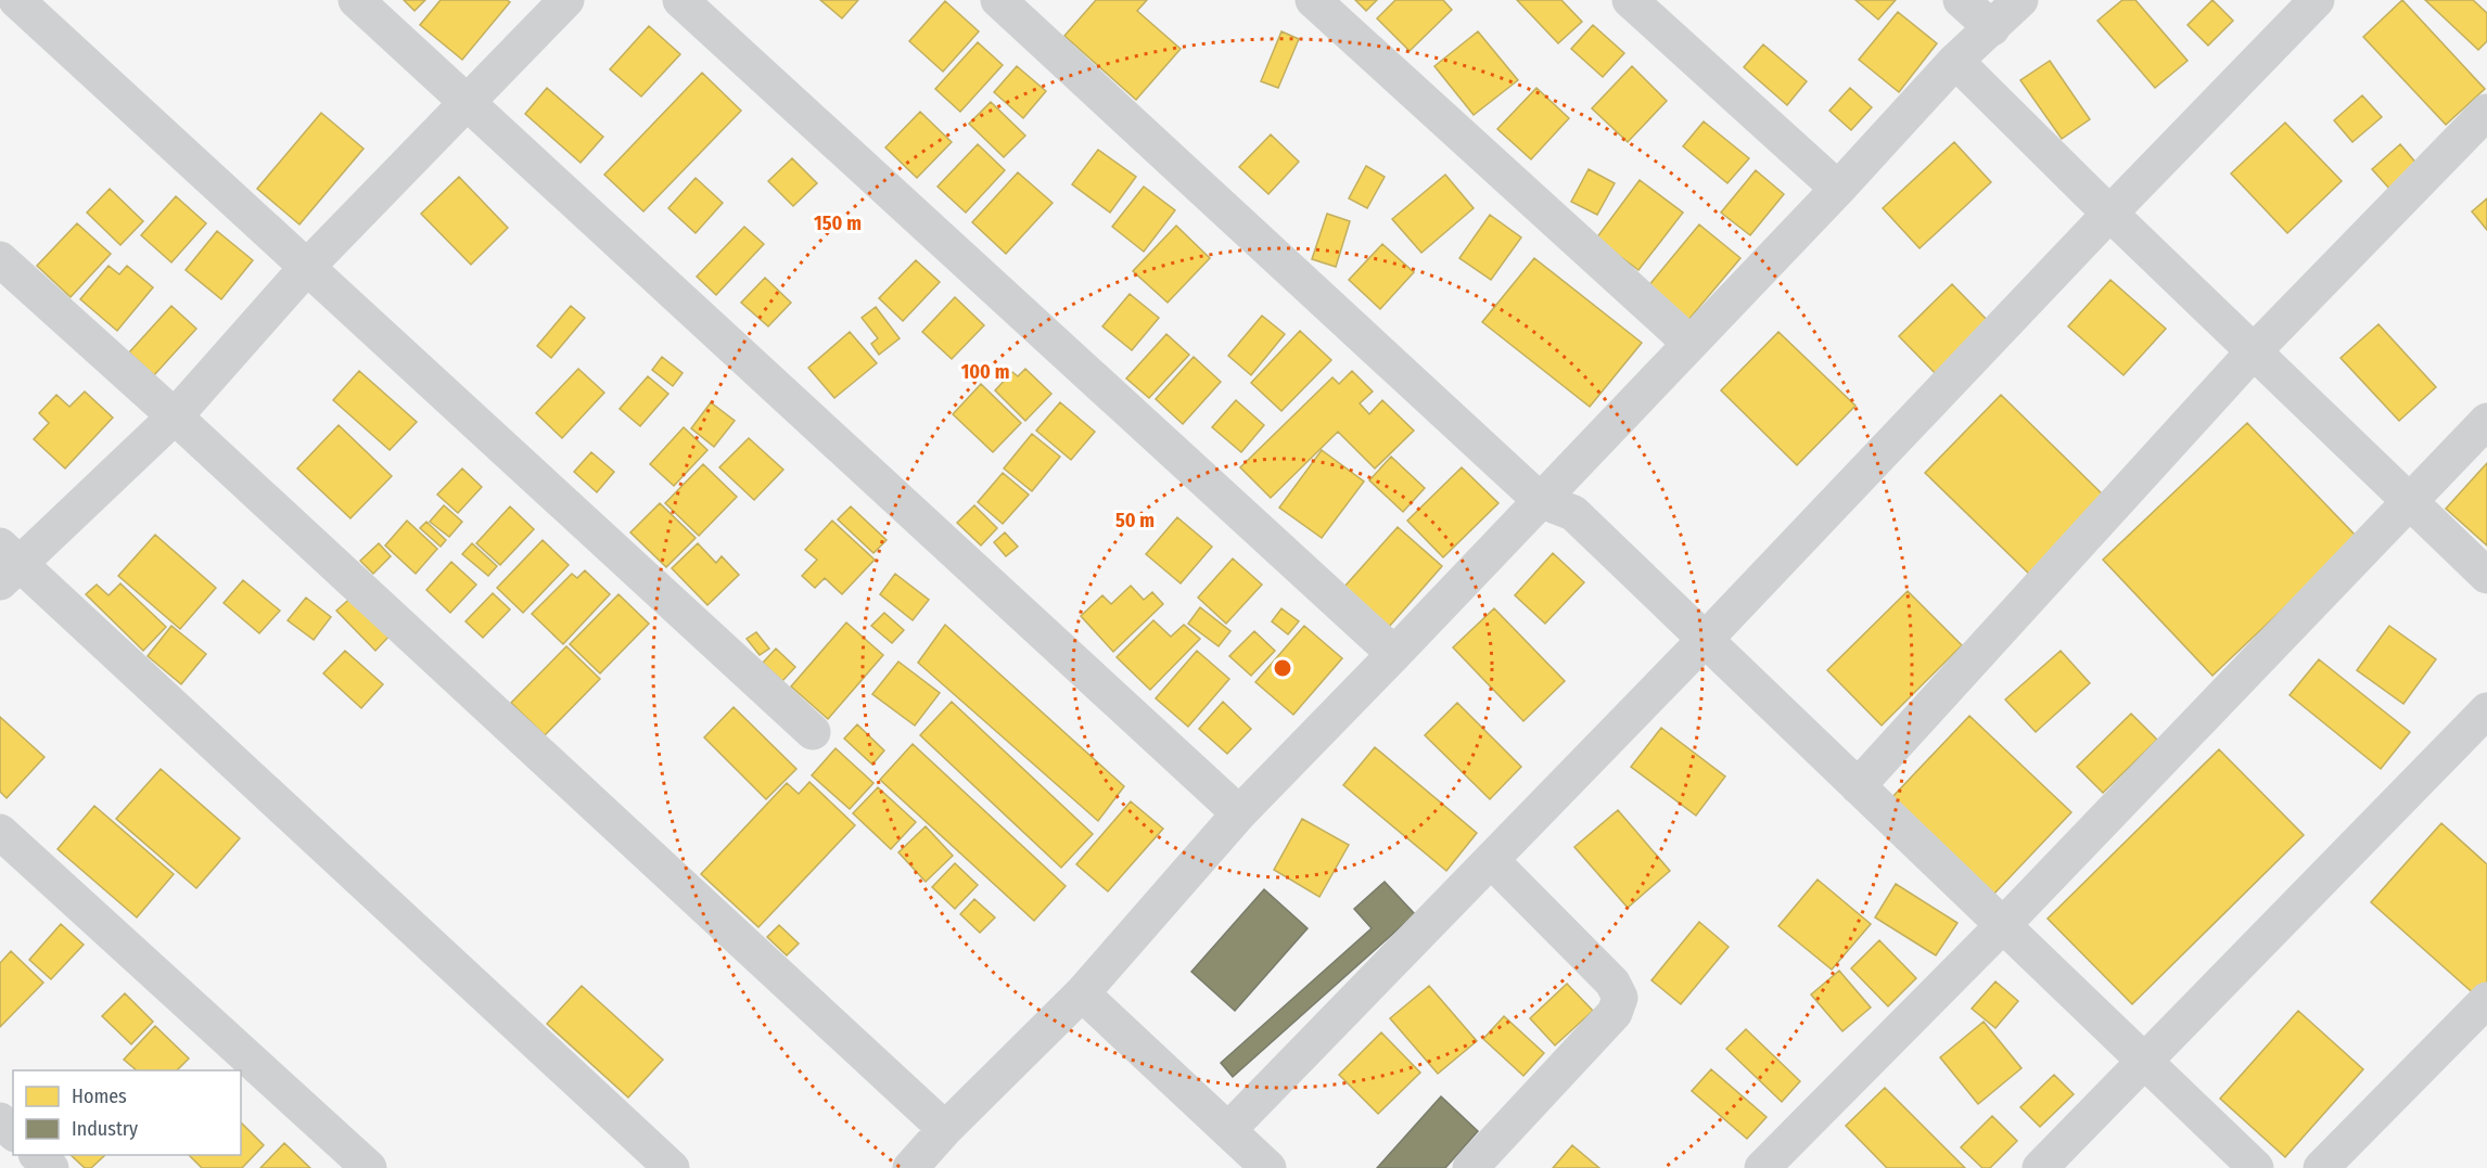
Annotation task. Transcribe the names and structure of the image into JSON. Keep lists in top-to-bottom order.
{
  "legend": ["Homes", "Industry"],
  "rings": ["150 m", "100 m", "50 m"]
}
